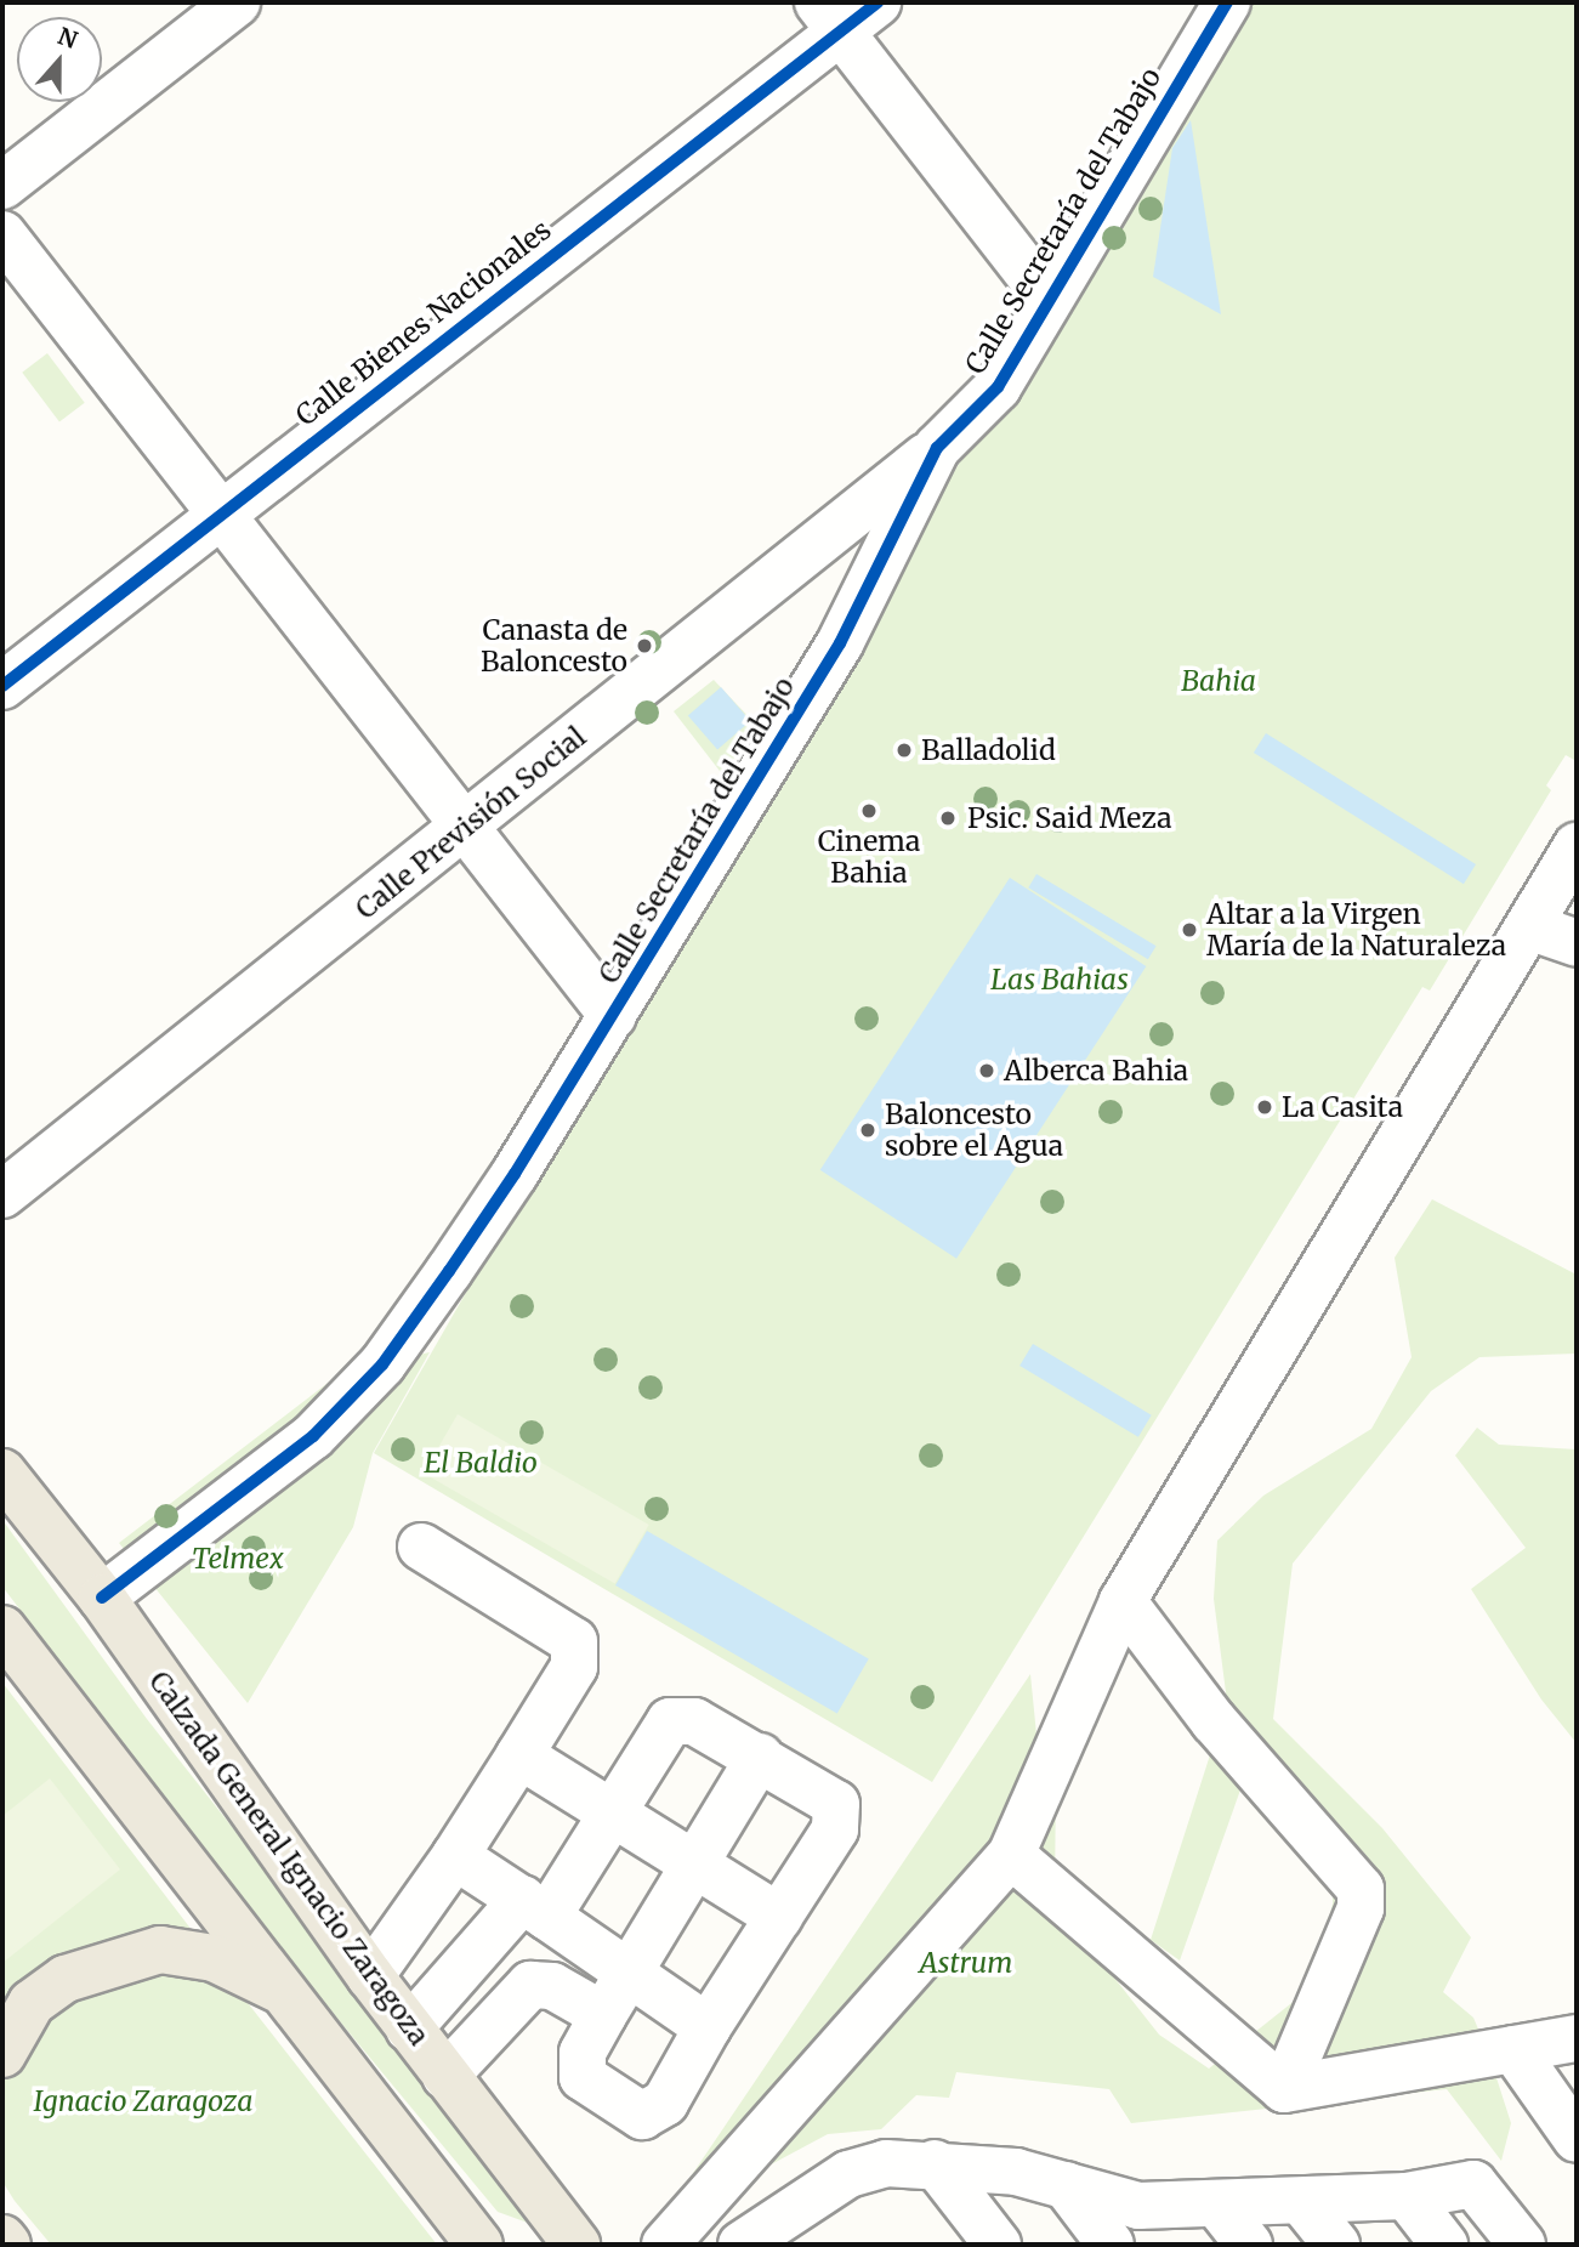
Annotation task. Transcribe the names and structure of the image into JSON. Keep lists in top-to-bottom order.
{
  "streets": {
    "main road": ["Calzada General Ignacio Zaragoza"],
    "street": ["Calle Secretaría del Tabajo", "Calle Bienes Nacionales", "Calle Previsión Social"]
  },
  "crossings": [
    ["Calle Secretaría del Tabajo", "Calle Previsión Social"],
    ["Calle Secretaría del Tabajo", "Calzada General Ignacio Zaragoza"]
  ],
  "parks": [
    "Bahia",
    "Las Bahias",
    "El Baldio",
    "Telmex",
    "Astrum",
    "Ignacio Zaragoza"
  ],
  "places": [
    "Canasta de Baloncesto",
    "Balladolid",
    "Cinema Bahia",
    "Psic. Said Meza",
    "Altar a la Virgen María de la Naturaleza",
    "Alberca Bahia",
    "La Casita",
    "Baloncesto sobre el Agua"
  ],
  "north": "top"
}
